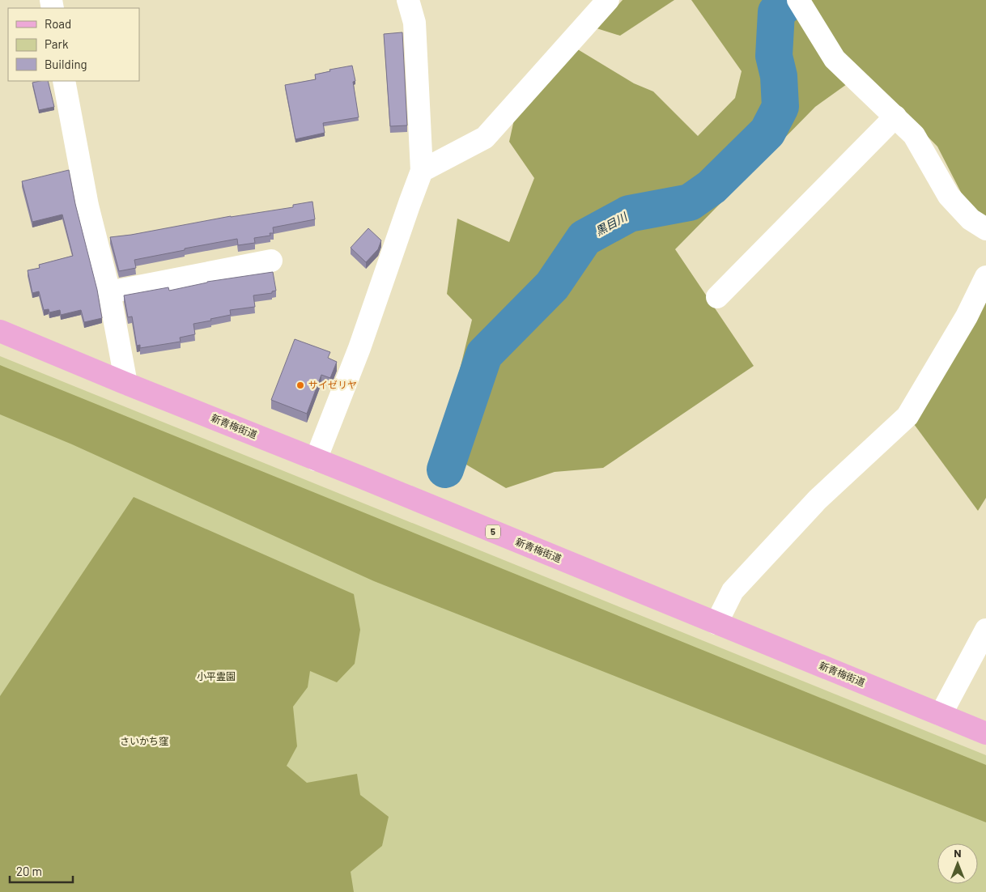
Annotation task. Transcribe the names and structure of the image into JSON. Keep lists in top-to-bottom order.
{
  "streets": {
    "main road": ["新青梅街道", "5"]
  },
  "water": ["黒目川"],
  "parks": ["小平霊園", "さいかち窪"],
  "places": ["サイゼリヤ"],
  "legend": ["Road", "Park", "Building"],
  "scale_bar": "20 m",
  "north": "top"
}
